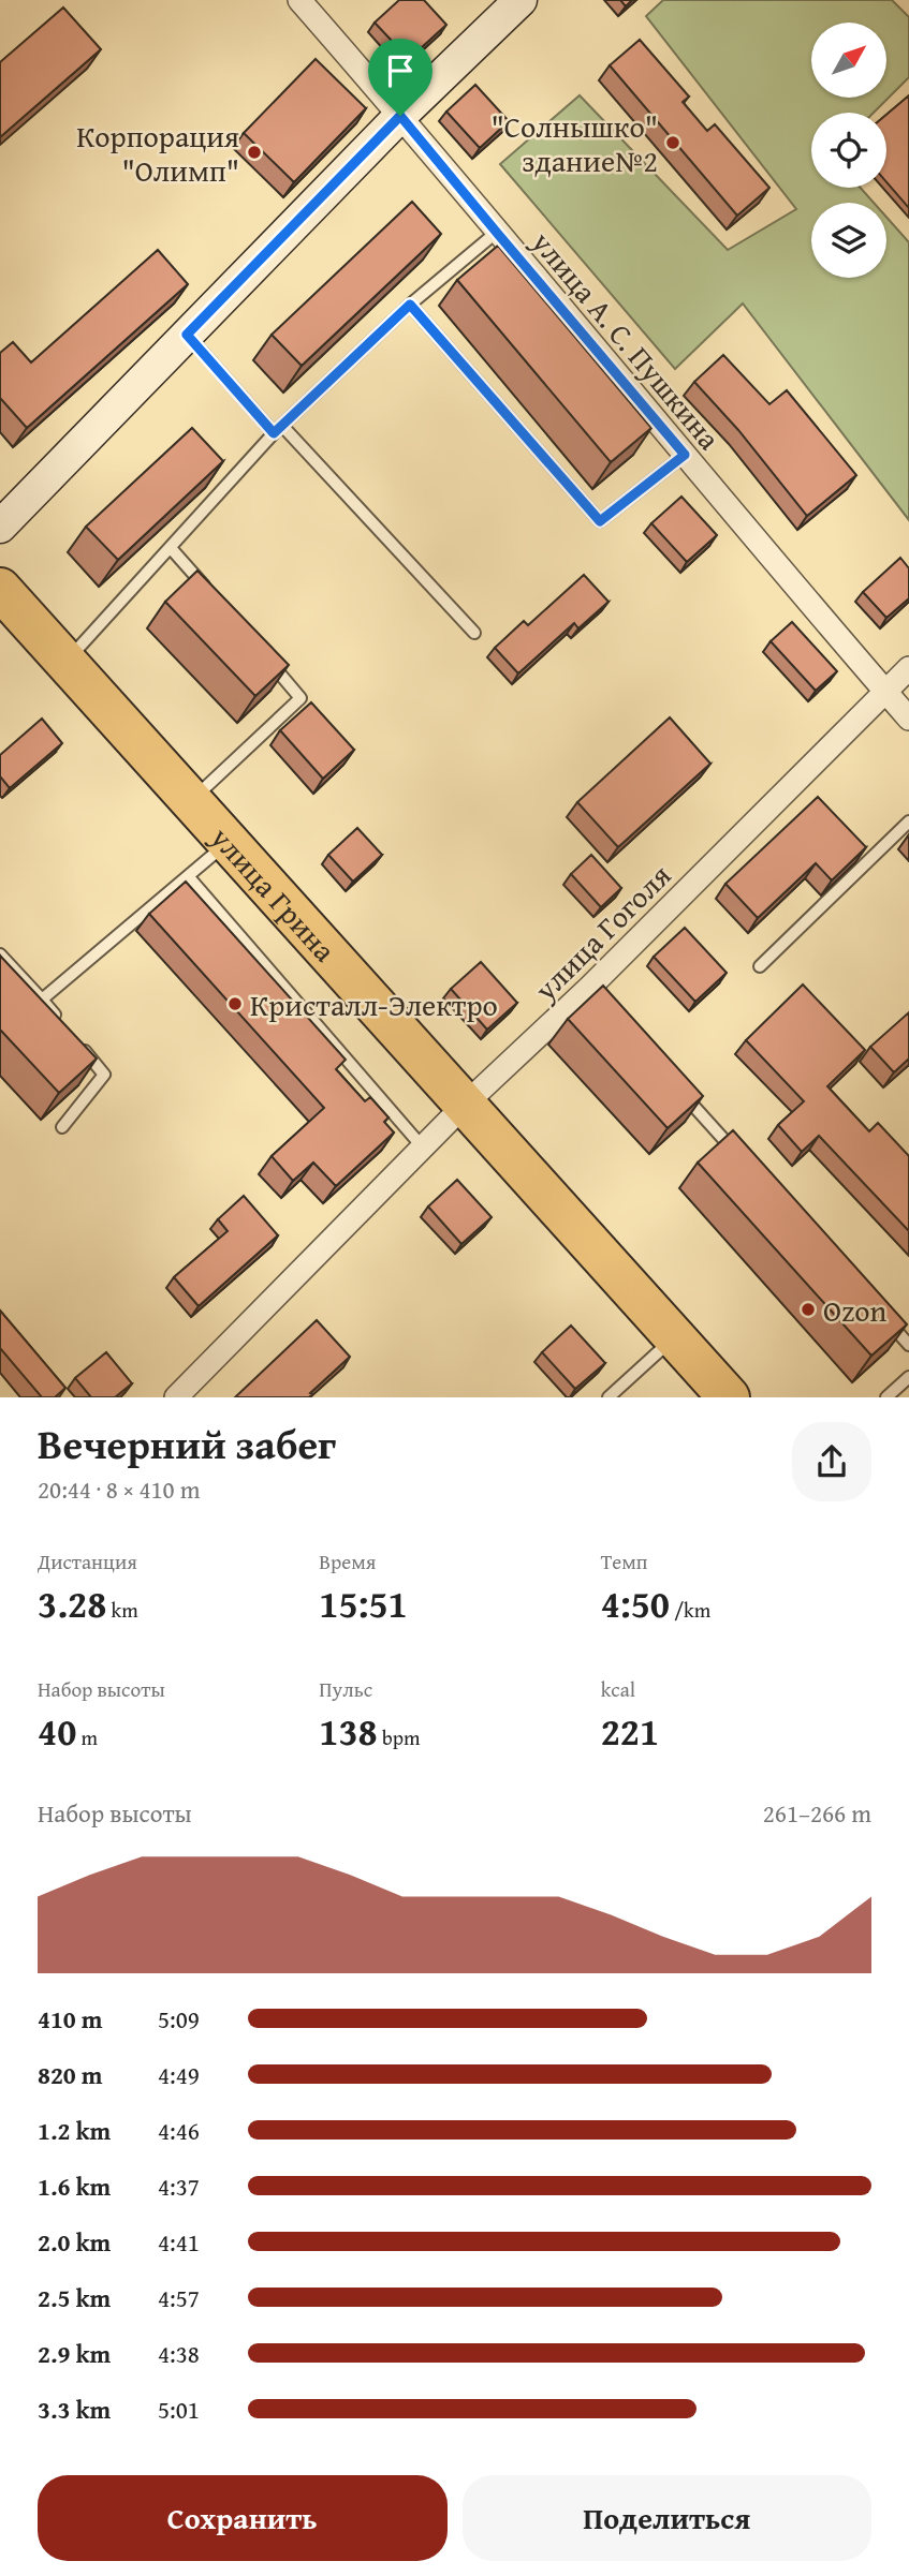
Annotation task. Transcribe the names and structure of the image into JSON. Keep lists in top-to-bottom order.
{
  "streets": {
    "highway": ["улица Грина"],
    "street": ["улица А. С. Пушкина", "улица Гоголя"]
  },
  "crossings": [
    ["улица А. С. Пушкина", "улица Гоголя"],
    ["улица Грина", "улица Гоголя"]
  ],
  "places": [
    "\"Солнышко\" здание№2",
    "Корпорация \"Олимп\"",
    "Кристалл-Электро",
    "Ozon"
  ],
  "north": "top right",
  "page": {
    "heading": ["Вечерний забег", "20:44 · 8 × 410 m"],
    "stats": [
      ["Дистанция", "3.28 km"],
      ["Время", "15:51"],
      ["Темп", "4:50 /km"],
      ["Набор высоты", "40 m"],
      ["Пульс", "138 bpm"],
      ["kcal", "221"]
    ],
    "chart": ["Набор высоты", "261–266 m"],
    "list": [
      {
        "name": "410 m",
        "note": "5:09"
      },
      {
        "name": "820 m",
        "note": "4:49"
      },
      {
        "name": "1.2 km",
        "note": "4:46"
      },
      {
        "name": "1.6 km",
        "note": "4:37"
      },
      {
        "name": "2.0 km",
        "note": "4:41"
      },
      {
        "name": "2.5 km",
        "note": "4:57"
      },
      {
        "name": "2.9 km",
        "note": "4:38"
      },
      {
        "name": "3.3 km",
        "note": "5:01"
      }
    ],
    "buttons": ["Сохранить", "Поделиться"]
  }
}
